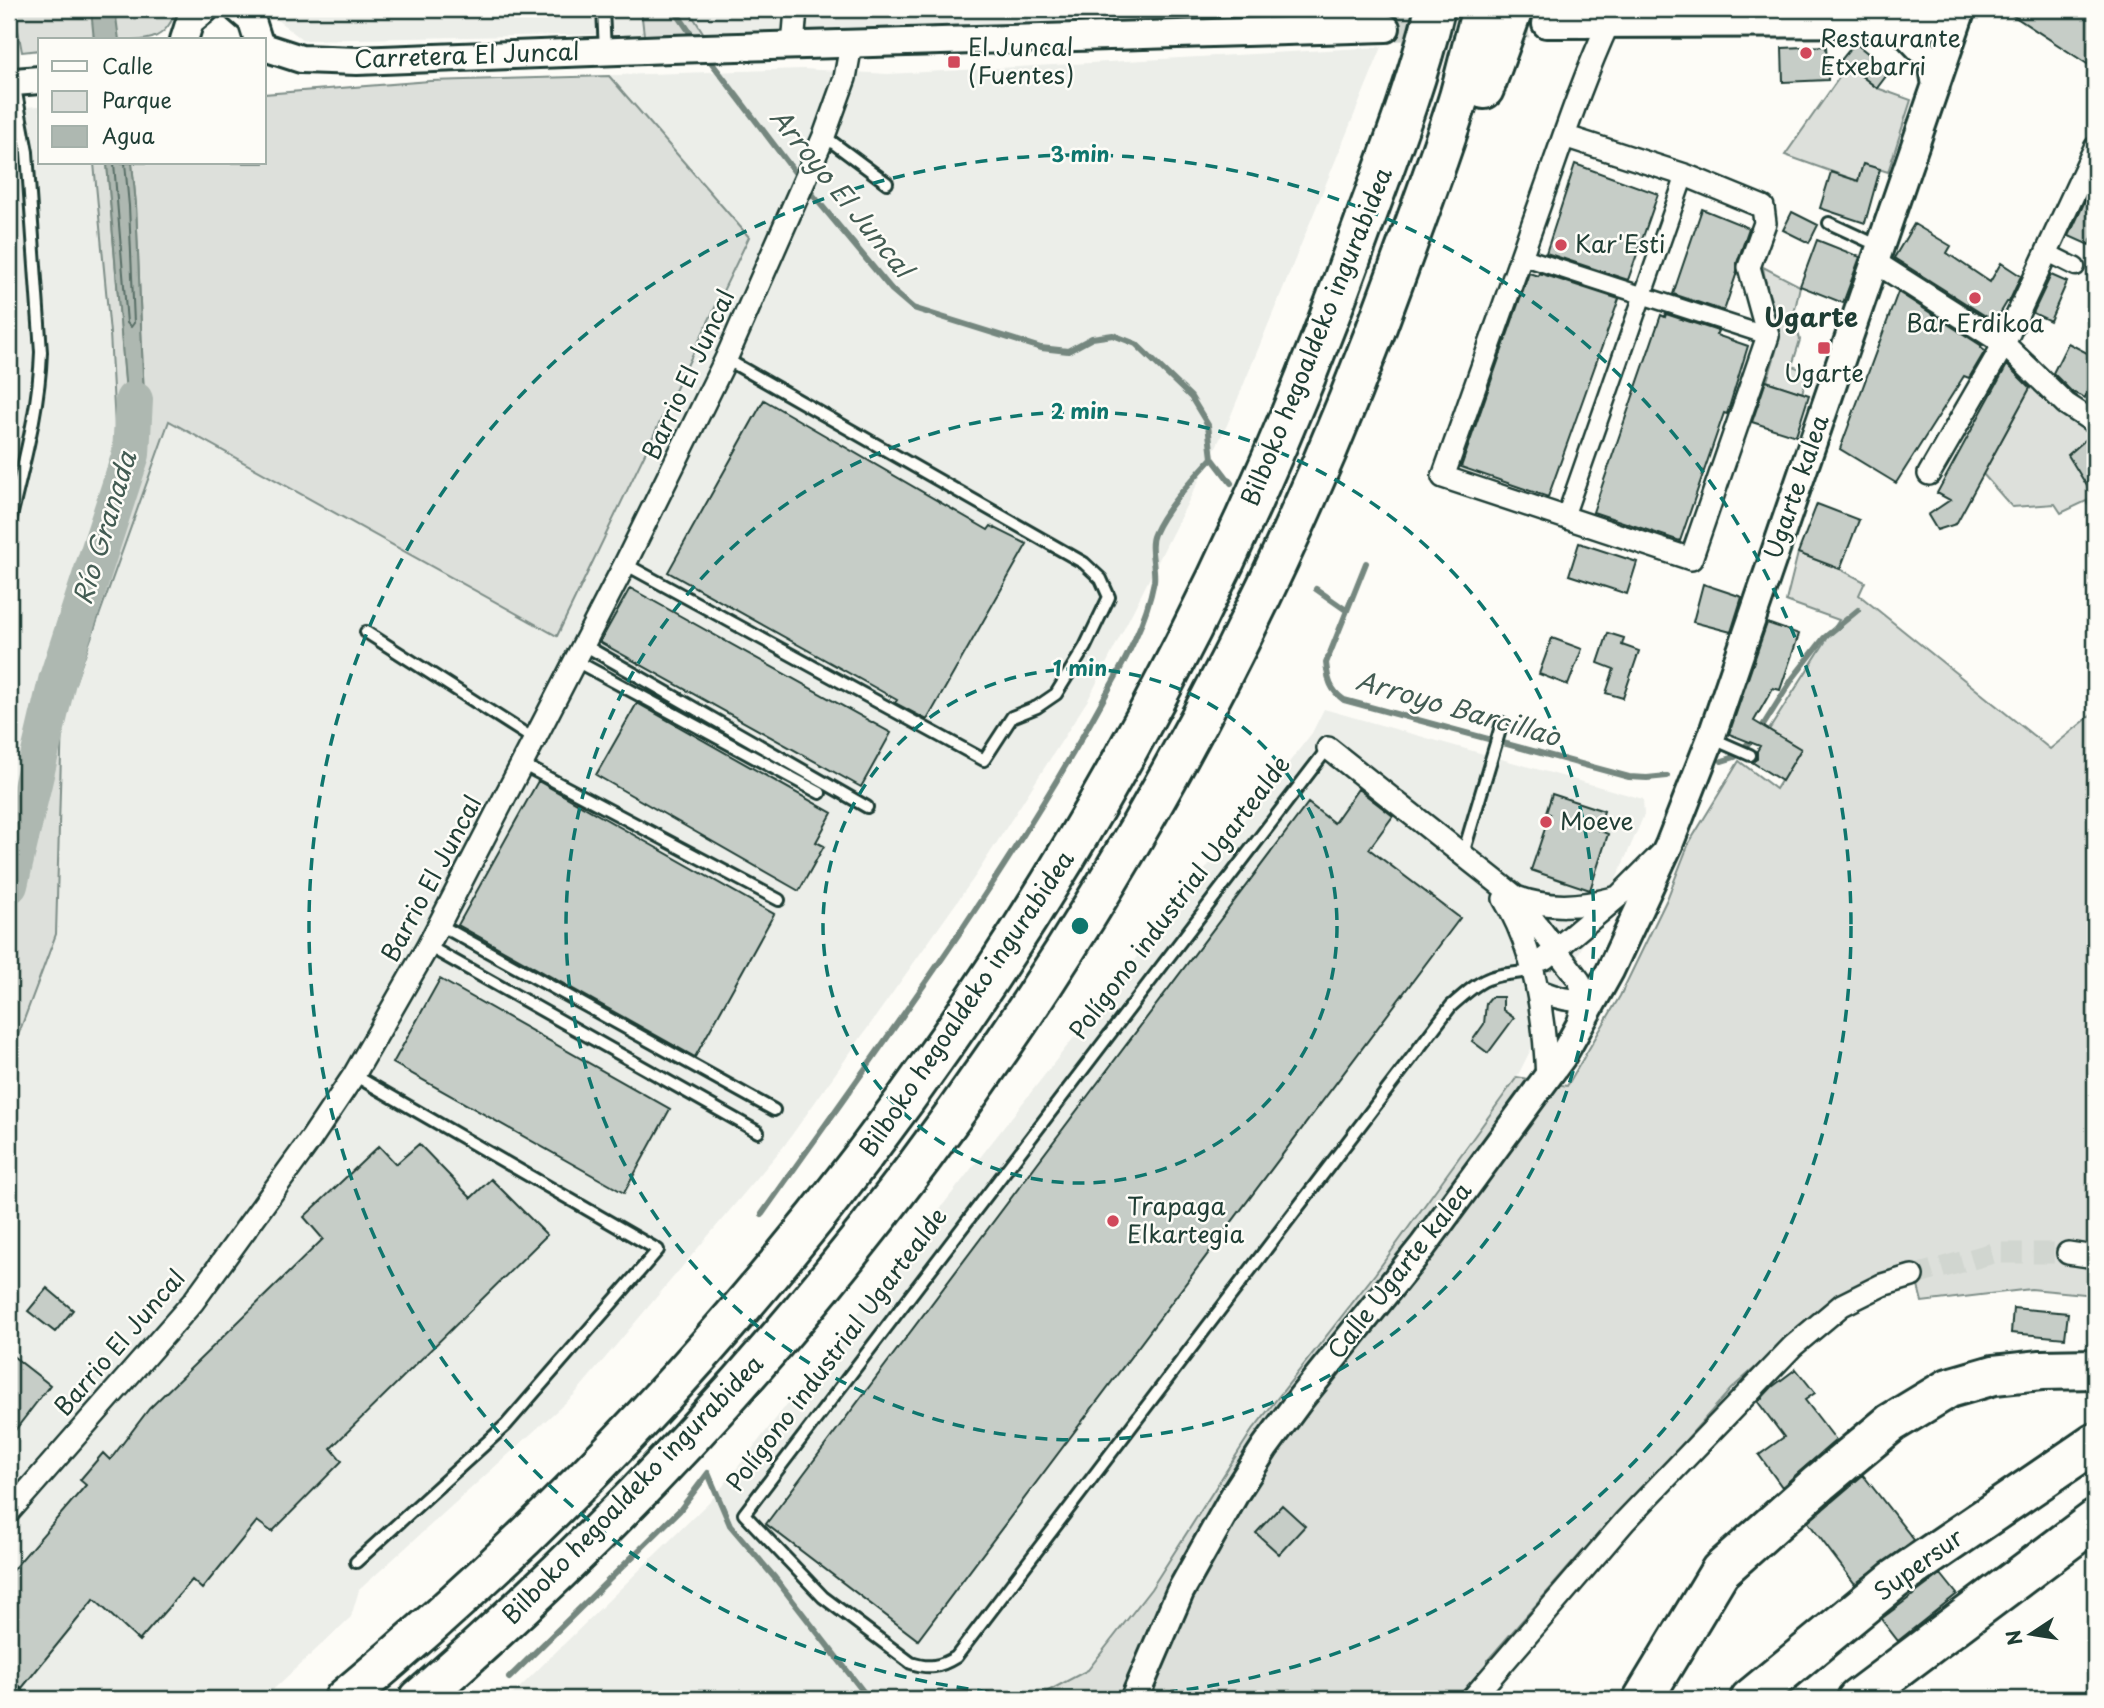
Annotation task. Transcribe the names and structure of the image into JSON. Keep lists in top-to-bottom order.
{
  "streets": {
    "highway": ["Bilboko hegoaldeko ingurabidea", "Supersur"],
    "street": [
      "Carretera El Juncal",
      "Barrio El Juncal",
      "Ugarte kalea",
      "Polígono industrial Ugartealde",
      "Calle Ugarte kalea"
    ]
  },
  "crossings": [
    ["Ugarte kalea", "Calle Ugarte kalea"],
    ["Polígono industrial Ugartealde", "Calle Ugarte kalea"]
  ],
  "districts": ["Ugarte"],
  "water": ["Arroyo El Juncal", "Río Granada", "Arroyo Barcillao"],
  "places": {
    "other": [
      "Restaurante Etxebarri",
      "Kar'Esti",
      "Bar Erdikoa",
      "Moeve",
      "Trapaga Elkartegia"
    ],
    "transit": ["El Juncal (Fuentes)", "Ugarte"]
  },
  "legend": ["Calle", "Parque", "Agua"],
  "north": "left",
  "rings": ["3 min", "2 min", "1 min"]
}
